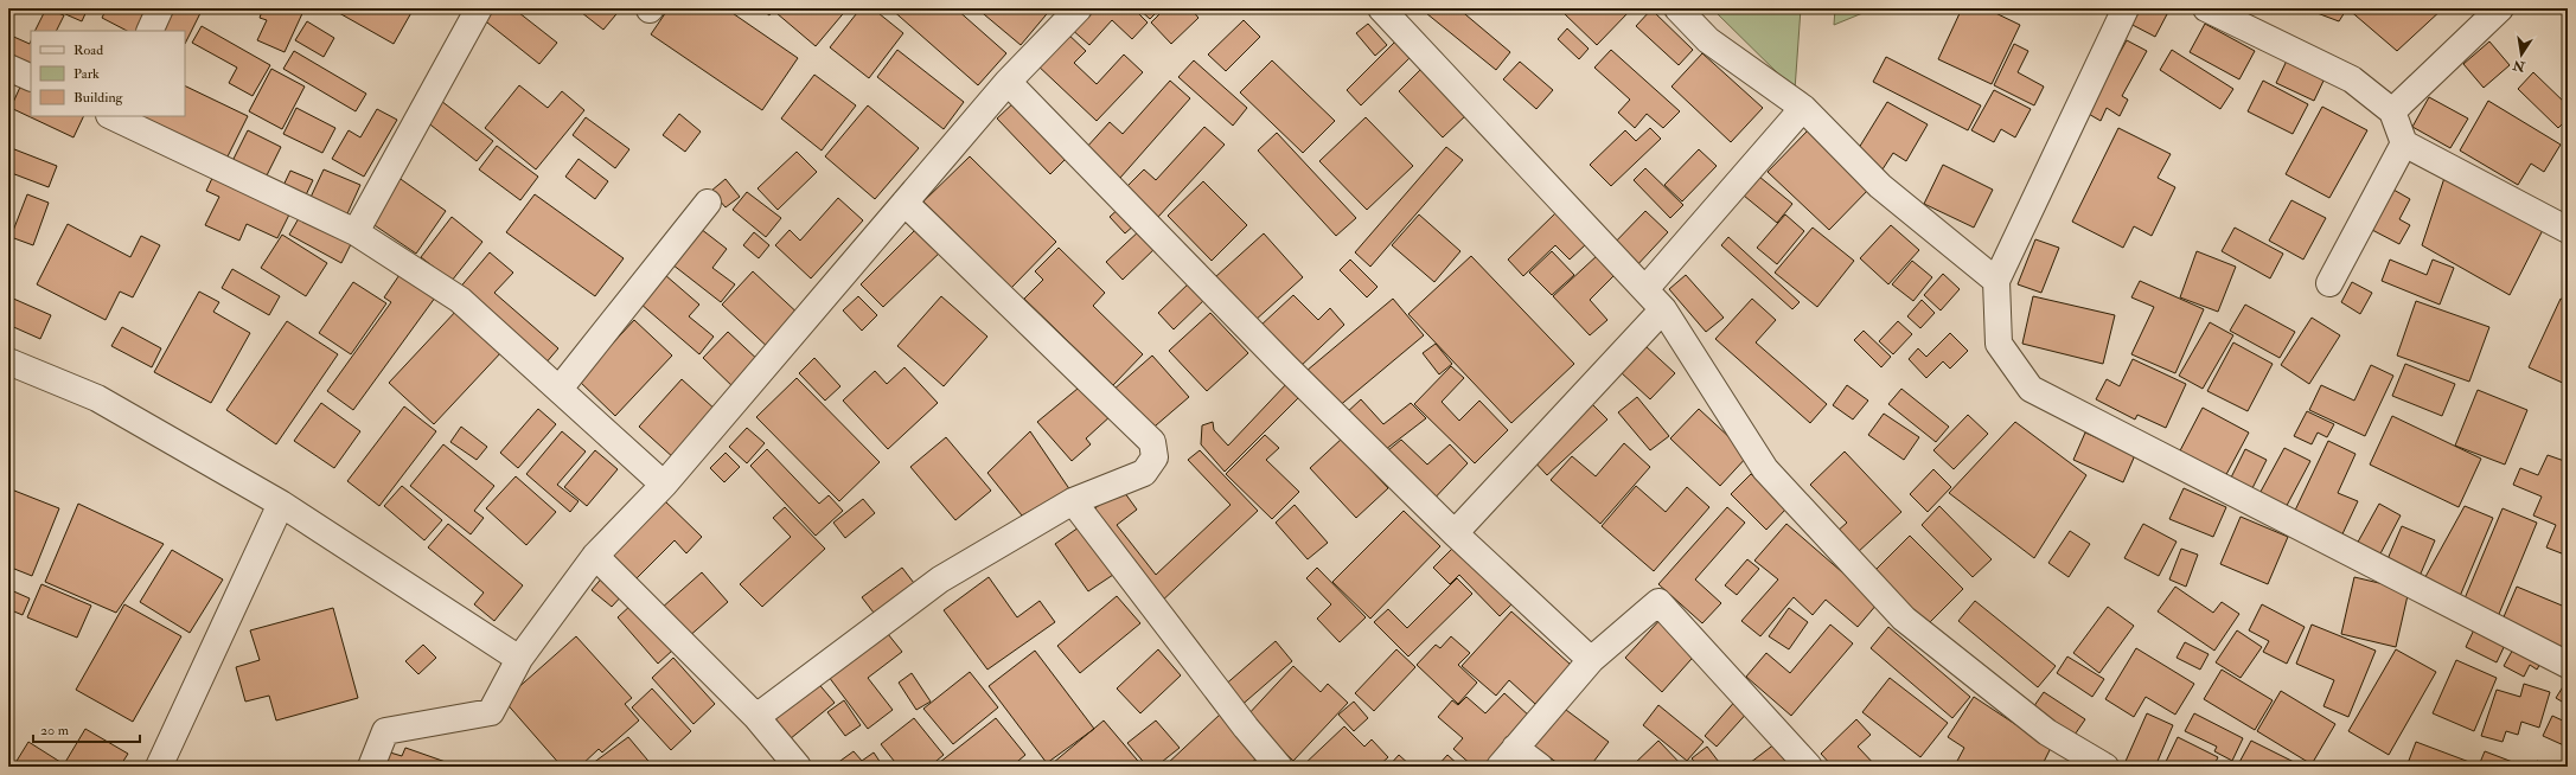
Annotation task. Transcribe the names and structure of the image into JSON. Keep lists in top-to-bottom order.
{
  "legend": ["Road", "Park", "Building"],
  "scale_bar": "20 m",
  "north": "bottom"
}
